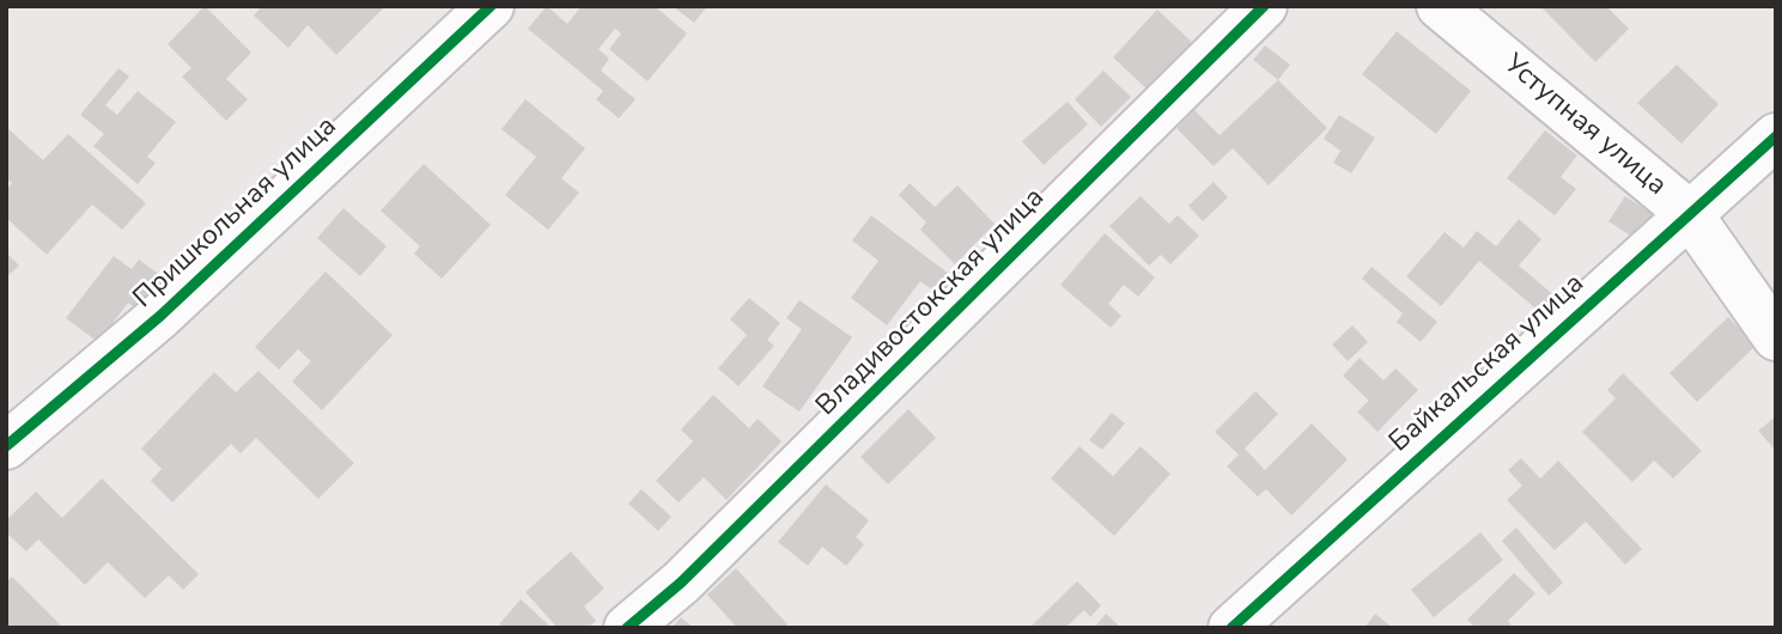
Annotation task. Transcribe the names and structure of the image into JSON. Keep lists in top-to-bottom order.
{
  "streets": {
    "street": [
      "Уступная улица",
      "Пришкольная улица",
      "Владивостокская улица",
      "Байкальская улица"
    ]
  },
  "crossings": [
    ["Уступная улица", "Байкальская улица"]
  ]
}
